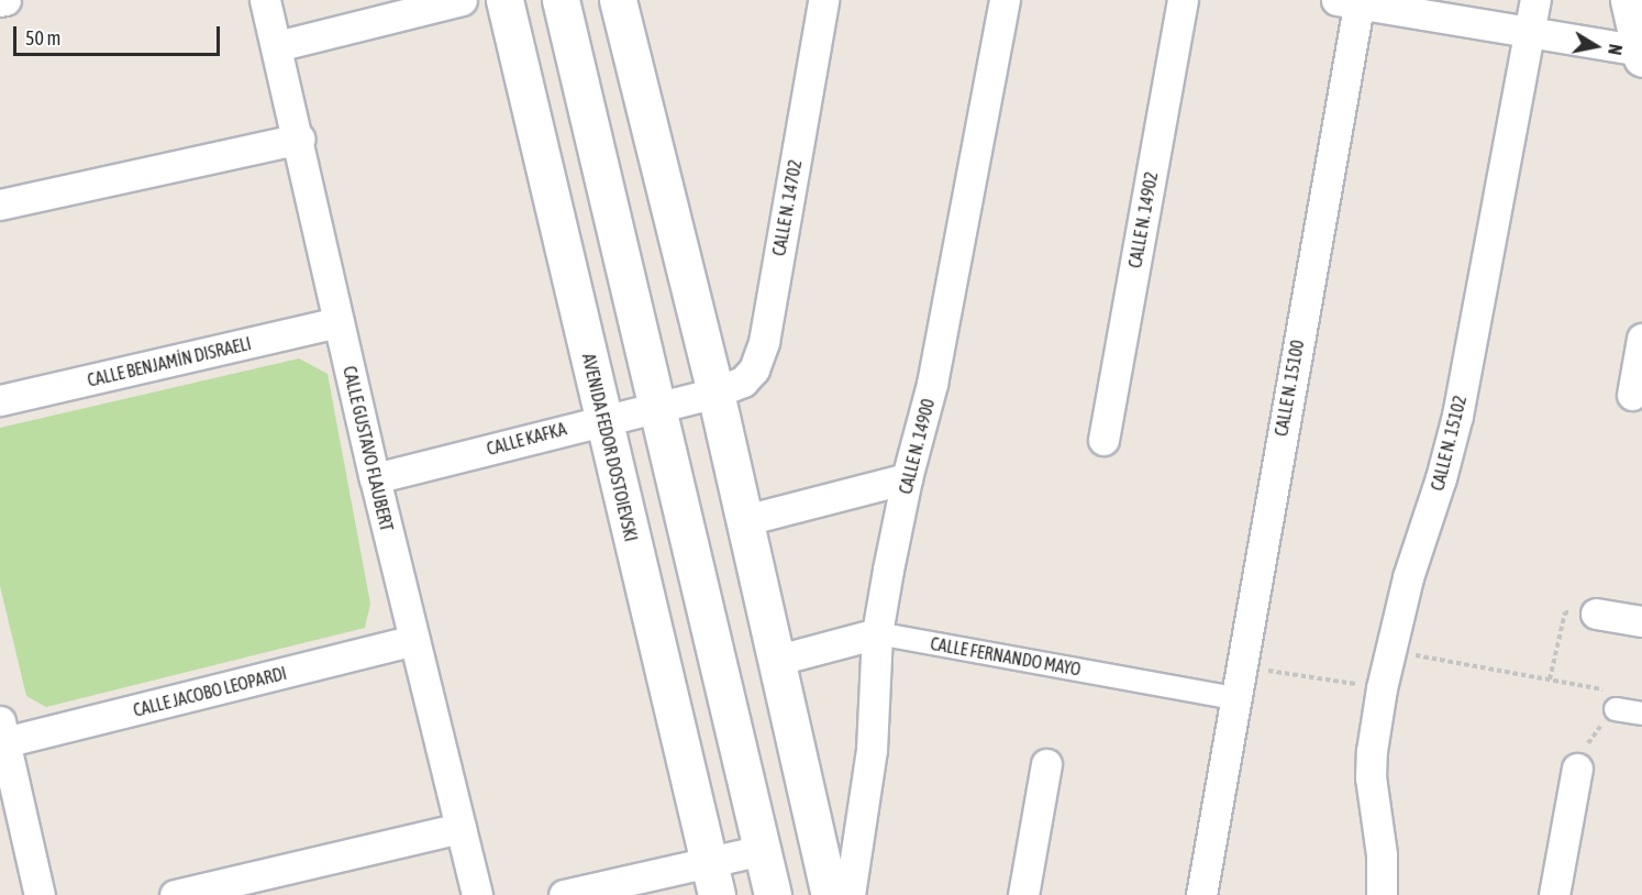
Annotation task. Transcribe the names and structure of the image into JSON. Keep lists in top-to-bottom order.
{
  "streets": {
    "main road": ["AVENIDA FEDOR DOSTOIEVSKI"],
    "street": [
      "CALLE N. 14702",
      "CALLE N. 14902",
      "CALLE BENJAMÍN DISRAELI",
      "CALLE N. 15100",
      "CALLE KAFKA",
      "CALLE N. 15102",
      "CALLE N. 14900",
      "CALLE GUSTAVO FLAUBERT",
      "CALLE FERNANDO MAYO",
      "CALLE JACOBO LEOPARDI"
    ]
  },
  "crossings": [
    ["CALLE N. 14702", "CALLE KAFKA"],
    ["CALLE BENJAMÍN DISRAELI", "CALLE GUSTAVO FLAUBERT"],
    ["CALLE N. 15100", "CALLE FERNANDO MAYO"],
    ["CALLE KAFKA", "AVENIDA FEDOR DOSTOIEVSKI"],
    ["CALLE KAFKA", "CALLE GUSTAVO FLAUBERT"],
    ["CALLE N. 14900", "CALLE FERNANDO MAYO"],
    ["CALLE GUSTAVO FLAUBERT", "CALLE JACOBO LEOPARDI"]
  ],
  "scale_bar": "50 m",
  "north": "right"
}
